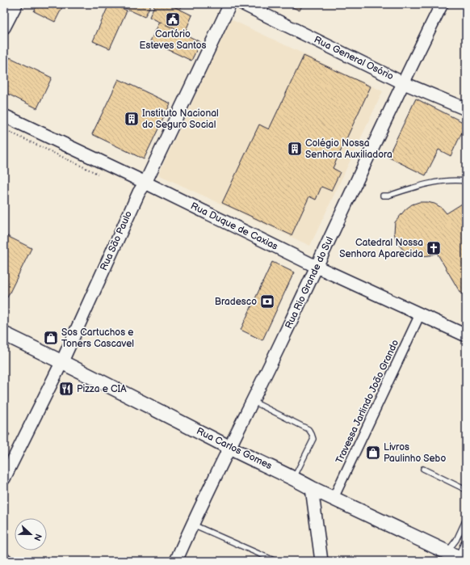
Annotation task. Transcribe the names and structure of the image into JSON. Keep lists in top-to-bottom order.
{
  "streets": {
    "main road": [
      "Rua General Osório",
      "Rua Duque de Caxias",
      "Rua São Paulo",
      "Rua Rio Grande do Sul",
      "Rua Carlos Gomes"
    ],
    "street": ["Travessa Jarlindo João Grando"]
  },
  "crossings": [
    ["Rua General Osório", "Rua Rio Grande do Sul"],
    ["Rua Duque de Caxias", "Rua São Paulo"],
    ["Rua Duque de Caxias", "Rua Rio Grande do Sul"],
    ["Rua Duque de Caxias", "Travessa Jarlindo João Grando"],
    ["Rua São Paulo", "Rua Carlos Gomes"],
    ["Rua Rio Grande do Sul", "Rua Carlos Gomes"],
    ["Travessa Jarlindo João Grando", "Rua Carlos Gomes"]
  ],
  "places": {
    "public building": ["Cartório Esteves Santos"],
    "building": ["Instituto Nacional do Seguro Social", "Colégio Nossa Senhora Auxiliadora"],
    "church": ["Catedral Nossa Senhora Aparecida"],
    "bank": ["Bradesco"],
    "shop": ["Sos Cartuchos e Toners Cascavel", "Livros Paulinho Sebo"],
    "restaurant": ["Pizza e CIA"]
  },
  "north": "right"
}
